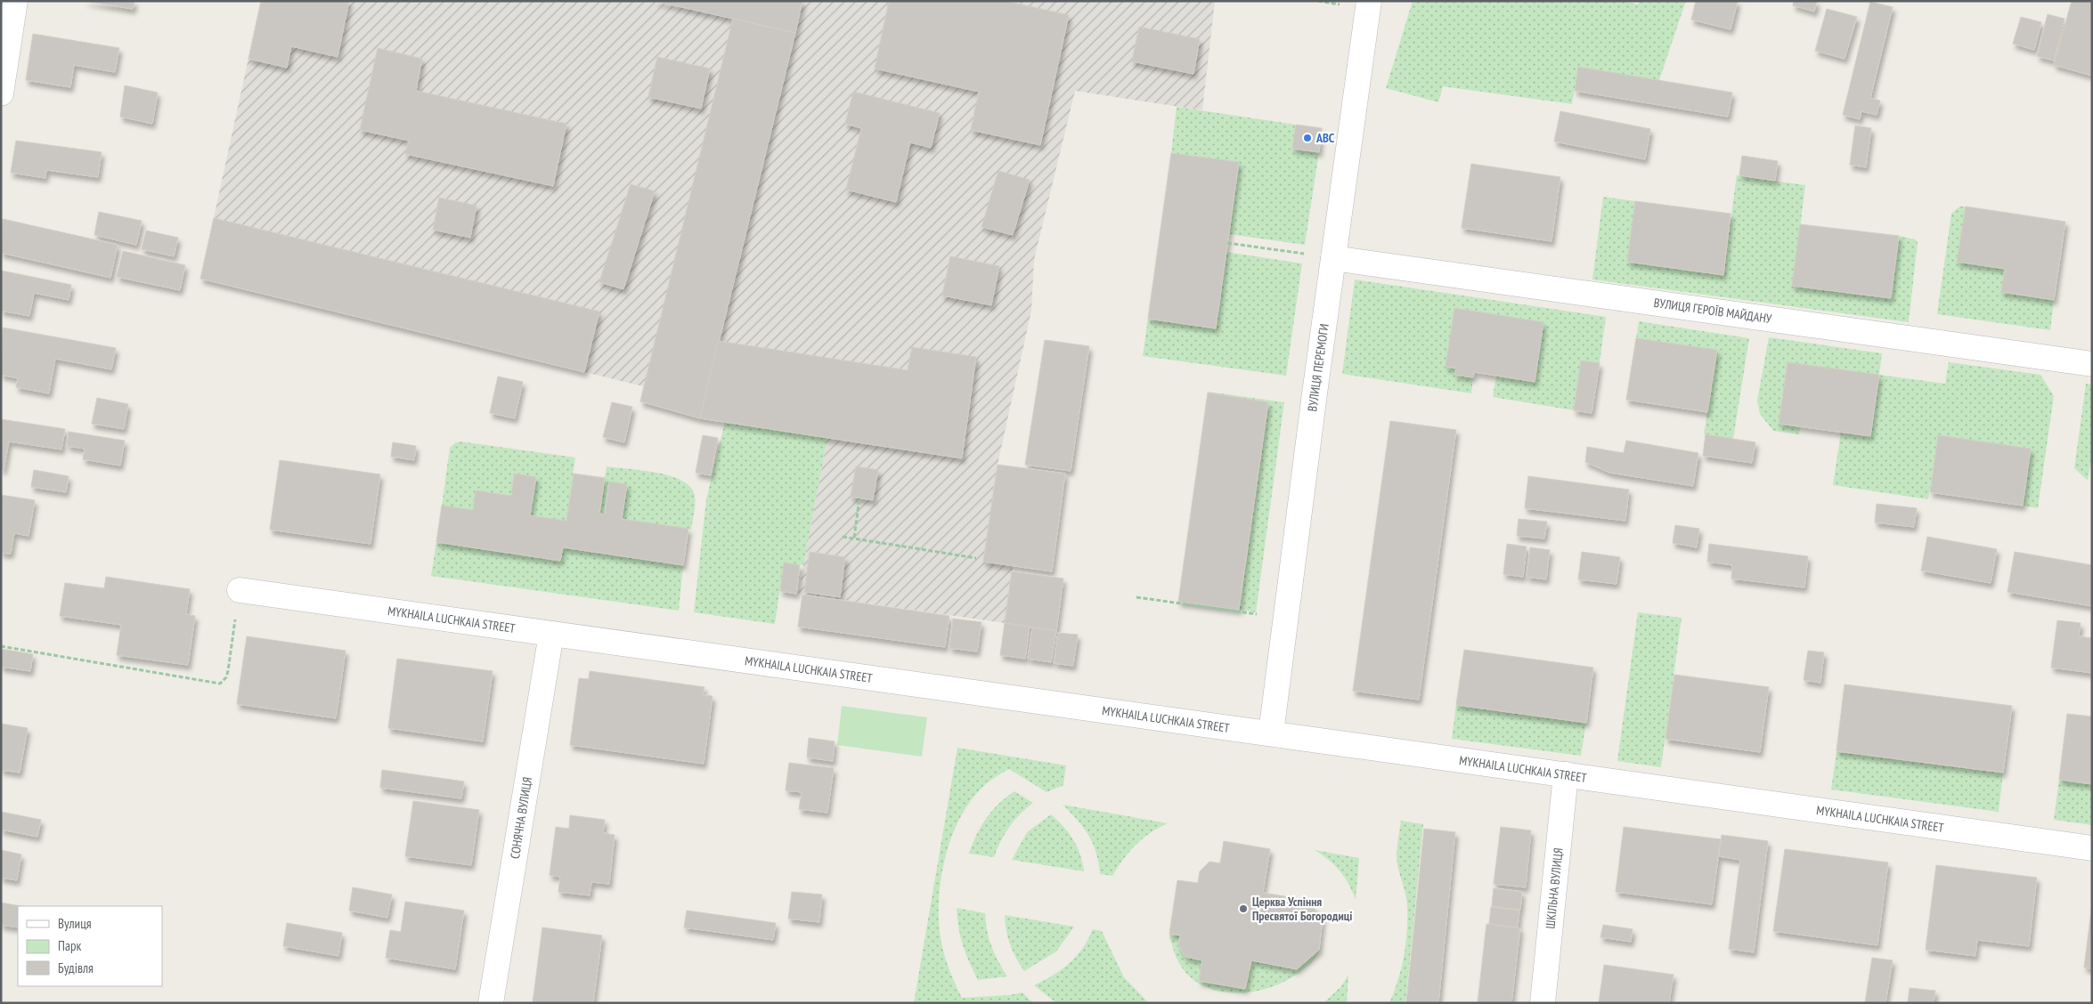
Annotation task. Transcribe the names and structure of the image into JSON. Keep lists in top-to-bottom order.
{
  "streets": {
    "street": [
      "ВУЛИЦЯ ГЕРОЇВ МАЙДАНУ",
      "ВУЛИЦЯ ПЕРЕМОГИ",
      "MYKHAILA LUCHKAIA STREET",
      "СОНЯЧНА ВУЛИЦЯ",
      "ШКІЛЬНА ВУЛИЦЯ"
    ]
  },
  "crossings": [
    ["ВУЛИЦЯ ГЕРОЇВ МАЙДАНУ", "ВУЛИЦЯ ПЕРЕМОГИ"],
    ["ВУЛИЦЯ ПЕРЕМОГИ", "MYKHAILA LUCHKAIA STREET"],
    ["MYKHAILA LUCHKAIA STREET", "СОНЯЧНА ВУЛИЦЯ"],
    ["MYKHAILA LUCHKAIA STREET", "ШКІЛЬНА ВУЛИЦЯ"]
  ],
  "places": ["ABC", "Церква Успіння Пресвятої Богородиці"],
  "legend": ["Вулиця", "Парк", "Будівля"]
}
